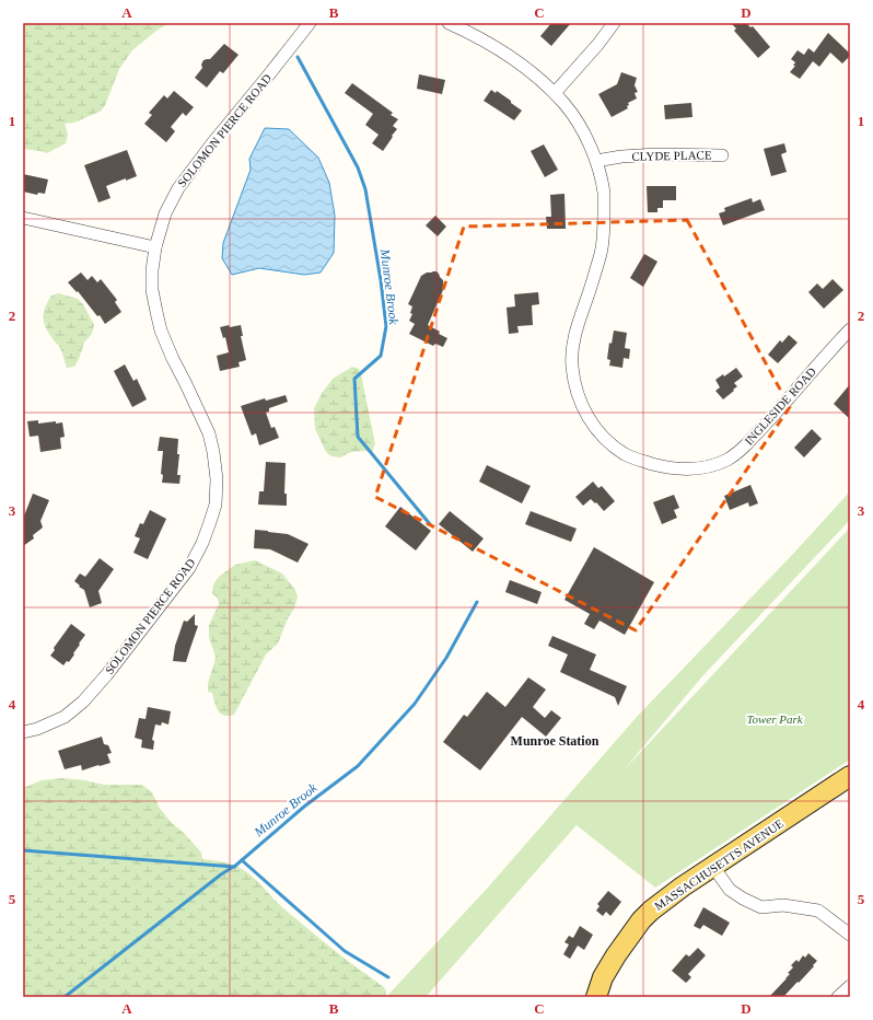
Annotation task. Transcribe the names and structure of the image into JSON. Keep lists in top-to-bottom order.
{
  "streets": {
    "main road": ["MASSACHUSETTS AVENUE"],
    "street": ["SOLOMON PIERCE ROAD", "CLYDE PLACE", "INGLESIDE ROAD"]
  },
  "crossings": [
    ["CLYDE PLACE", "INGLESIDE ROAD"]
  ],
  "districts": ["Munroe Station"],
  "water": ["Munroe Brook"],
  "parks": ["Tower Park"],
  "grid": {
    "columns": [
      "A",
      "B",
      "C",
      "D"
    ],
    "rows": [
      "1",
      "2",
      "3",
      "4",
      "5"
    ]
  }
}
